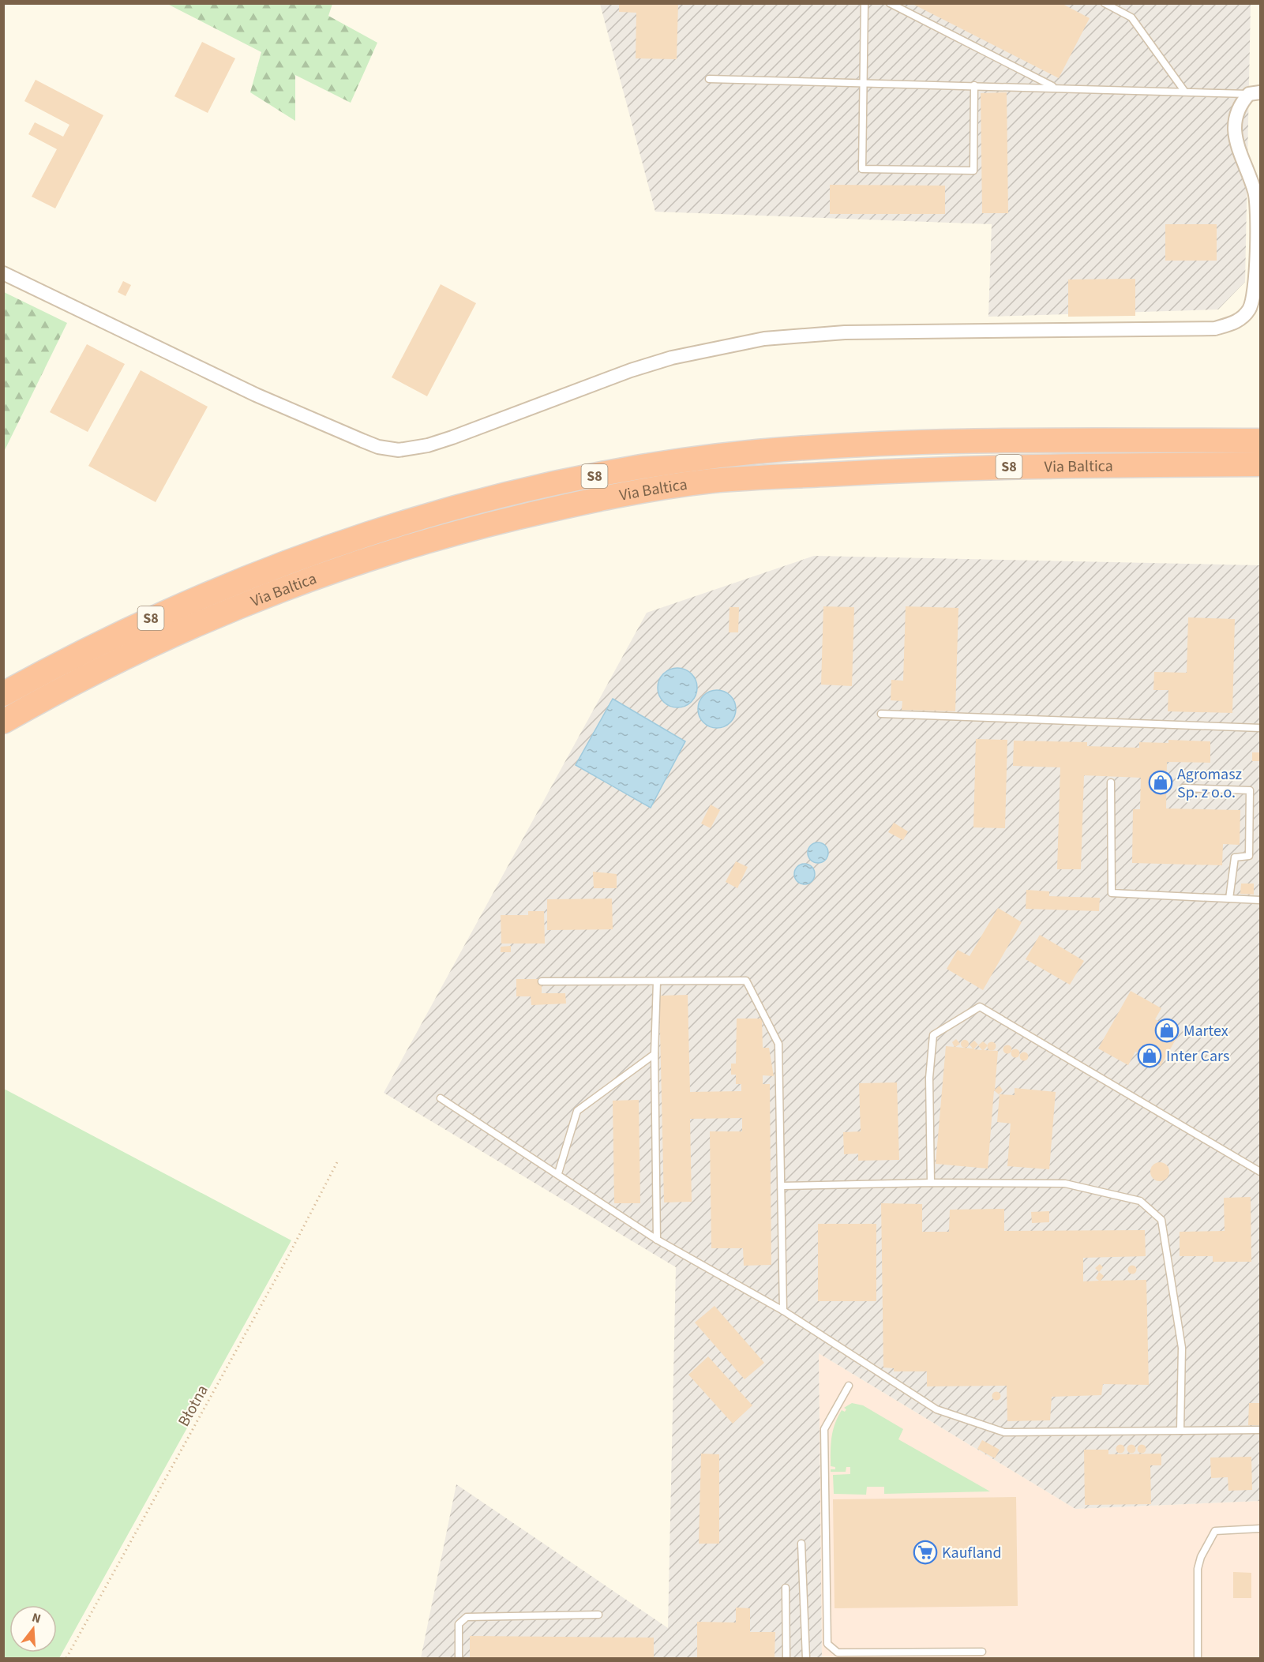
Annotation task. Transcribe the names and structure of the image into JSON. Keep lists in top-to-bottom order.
{
  "streets": {
    "highway": ["Via Baltica", "S8"],
    "path": ["Błotna"]
  },
  "places": {
    "shop": ["Agromasz Sp. z o.o.", "Martex", "Inter Cars"],
    "supermarket": ["Kaufland"]
  },
  "north": "top"
}
